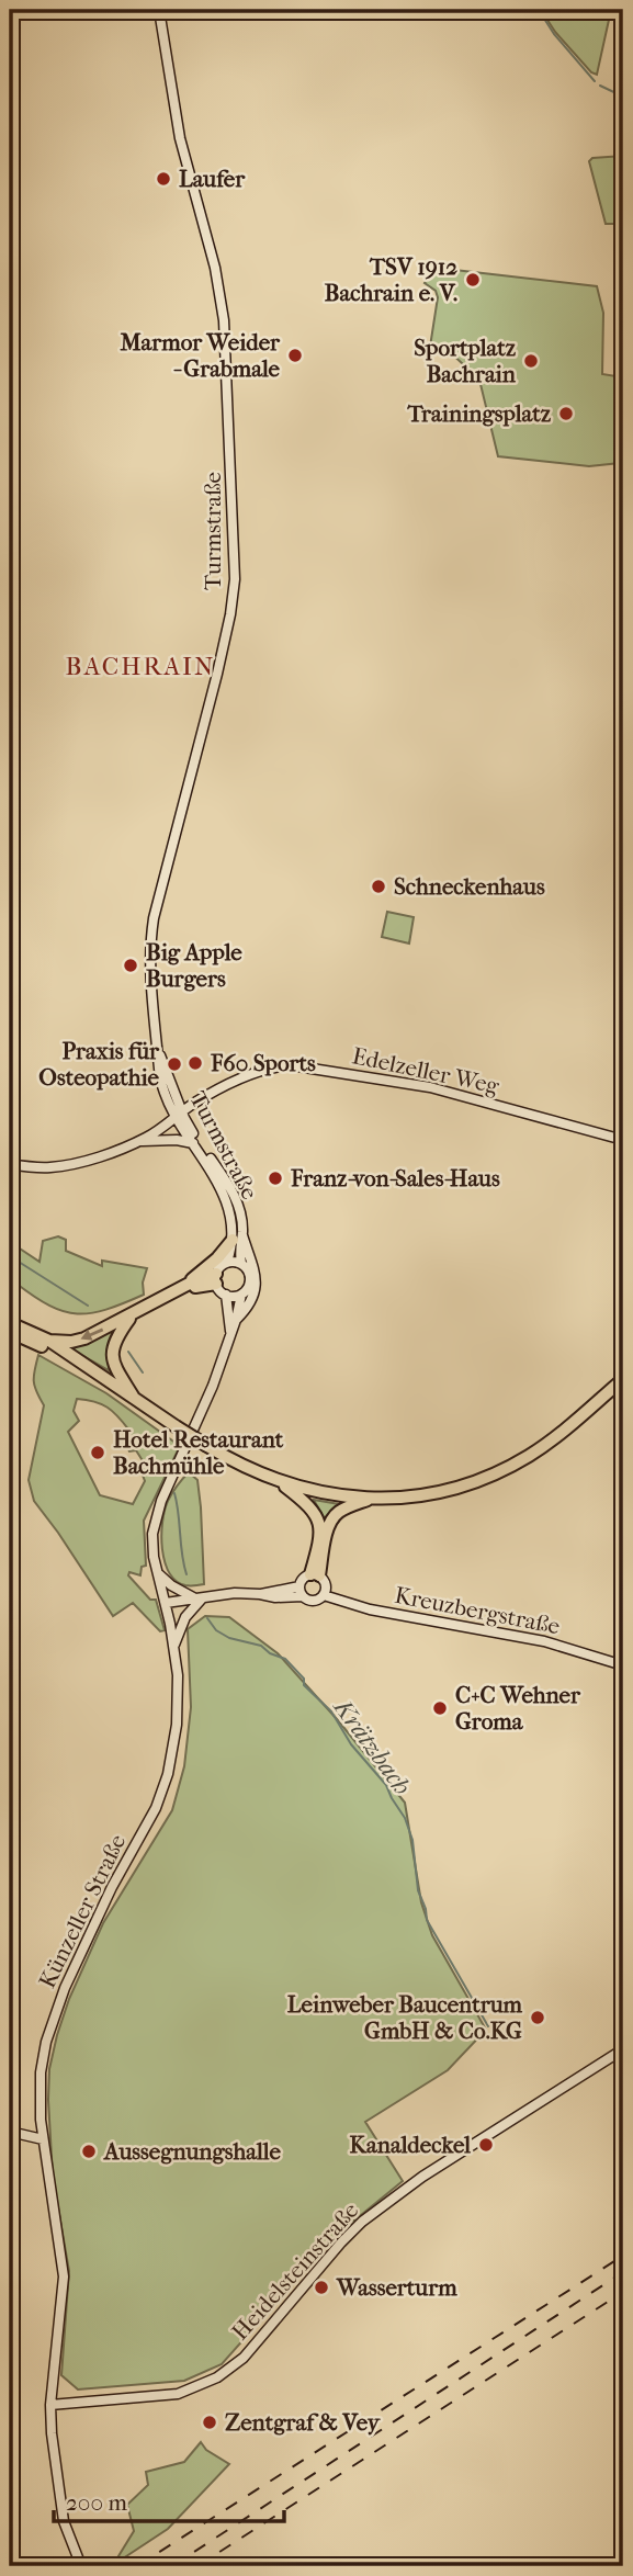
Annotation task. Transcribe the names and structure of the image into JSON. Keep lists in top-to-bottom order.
{
  "streets": {
    "main road": [
      "Turmstraße",
      "Edelzeller Weg",
      "Kreuzbergstraße",
      "Künzeller Straße",
      "Heidelsteinstraße"
    ]
  },
  "crossings": [
    ["Turmstraße", "Edelzeller Weg"],
    ["Kreuzbergstraße", "Künzeller Straße"],
    ["Künzeller Straße", "Heidelsteinstraße"]
  ],
  "districts": ["BACHRAIN"],
  "water": ["Krätzbach"],
  "places": [
    "Laufer",
    "TSV 1912 Bachrain e. V.",
    "Marmor Weider - Grabmale",
    "Sportplatz Bachrain",
    "Trainingsplatz",
    "Schneckenhaus",
    "Big Apple Burgers",
    "F60 Sports",
    "Praxis für Osteopathie",
    "Franz-von-Sales-Haus",
    "Hotel Restaurant Bachmühle",
    "C+C Wehner Groma",
    "Leinweber Baucentrum GmbH & Co.KG",
    "Kanaldeckel",
    "Aussegnungshalle",
    "Wasserturm",
    "Zentgraf & Vey"
  ],
  "scale_bar": "200 m"
}
